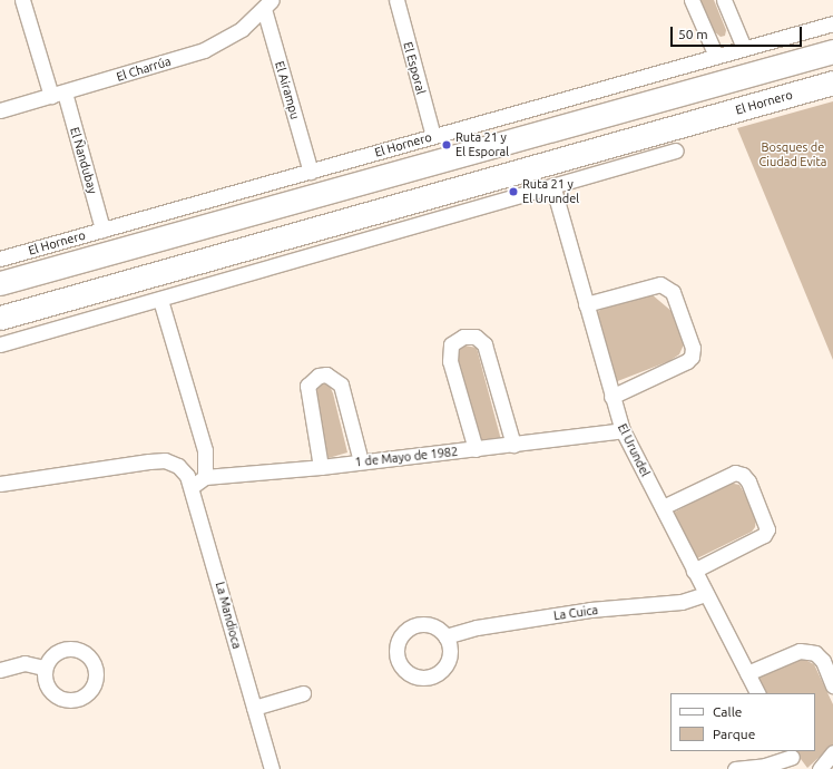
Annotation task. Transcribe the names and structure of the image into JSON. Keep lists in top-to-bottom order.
{
  "streets": {
    "main road": ["El Hornero"],
    "street": [
      "El Esporal",
      "El Charrúa",
      "El Airampu",
      "El Ñandubay",
      "El Urundel",
      "1 de Mayo de 1982",
      "La Cuica",
      "La Mandioca"
    ]
  },
  "crossings": [
    ["El Esporal", "El Hornero"],
    ["El Charrúa", "El Airampu"],
    ["El Charrúa", "El Ñandubay"],
    ["El Airampu", "El Hornero"],
    ["El Hornero", "El Ñandubay"],
    ["El Urundel", "1 de Mayo de 1982"],
    ["El Urundel", "La Cuica"]
  ],
  "parks": ["Bosques de Ciudad Evita"],
  "places": ["Ruta 21 y El Esporal", "Ruta 21 y El Urundel"],
  "legend": ["Calle", "Parque"],
  "scale_bar": "50 m"
}
